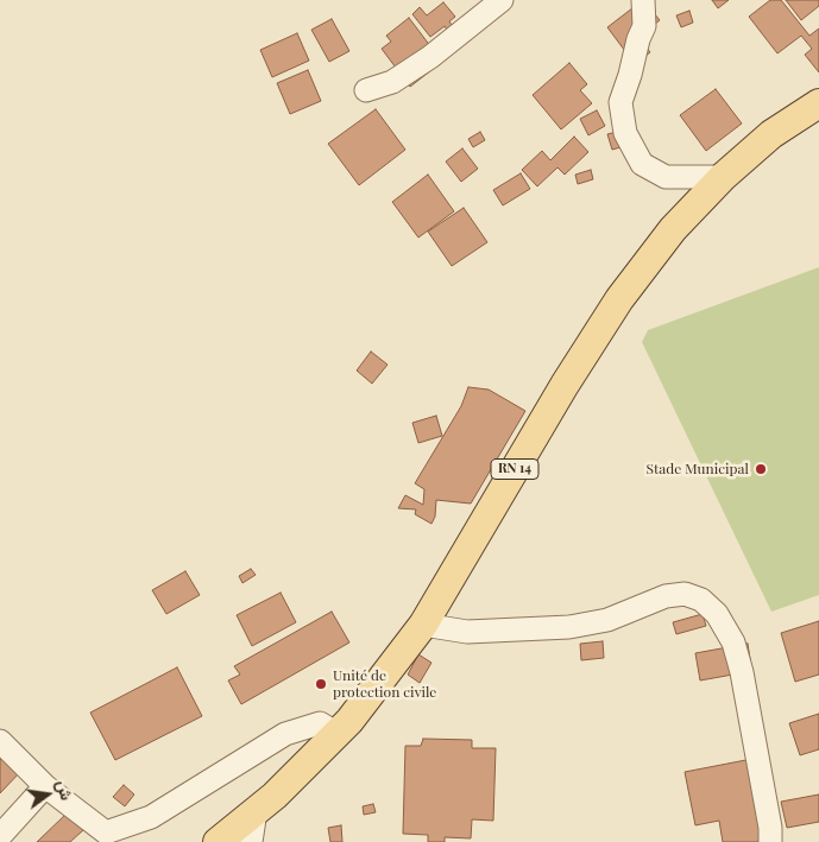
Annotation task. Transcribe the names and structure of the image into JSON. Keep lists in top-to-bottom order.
{
  "streets": {
    "main road": ["RN 14"]
  },
  "places": ["Stade Municipal", "Unité de protection civile"],
  "north": "right"
}
